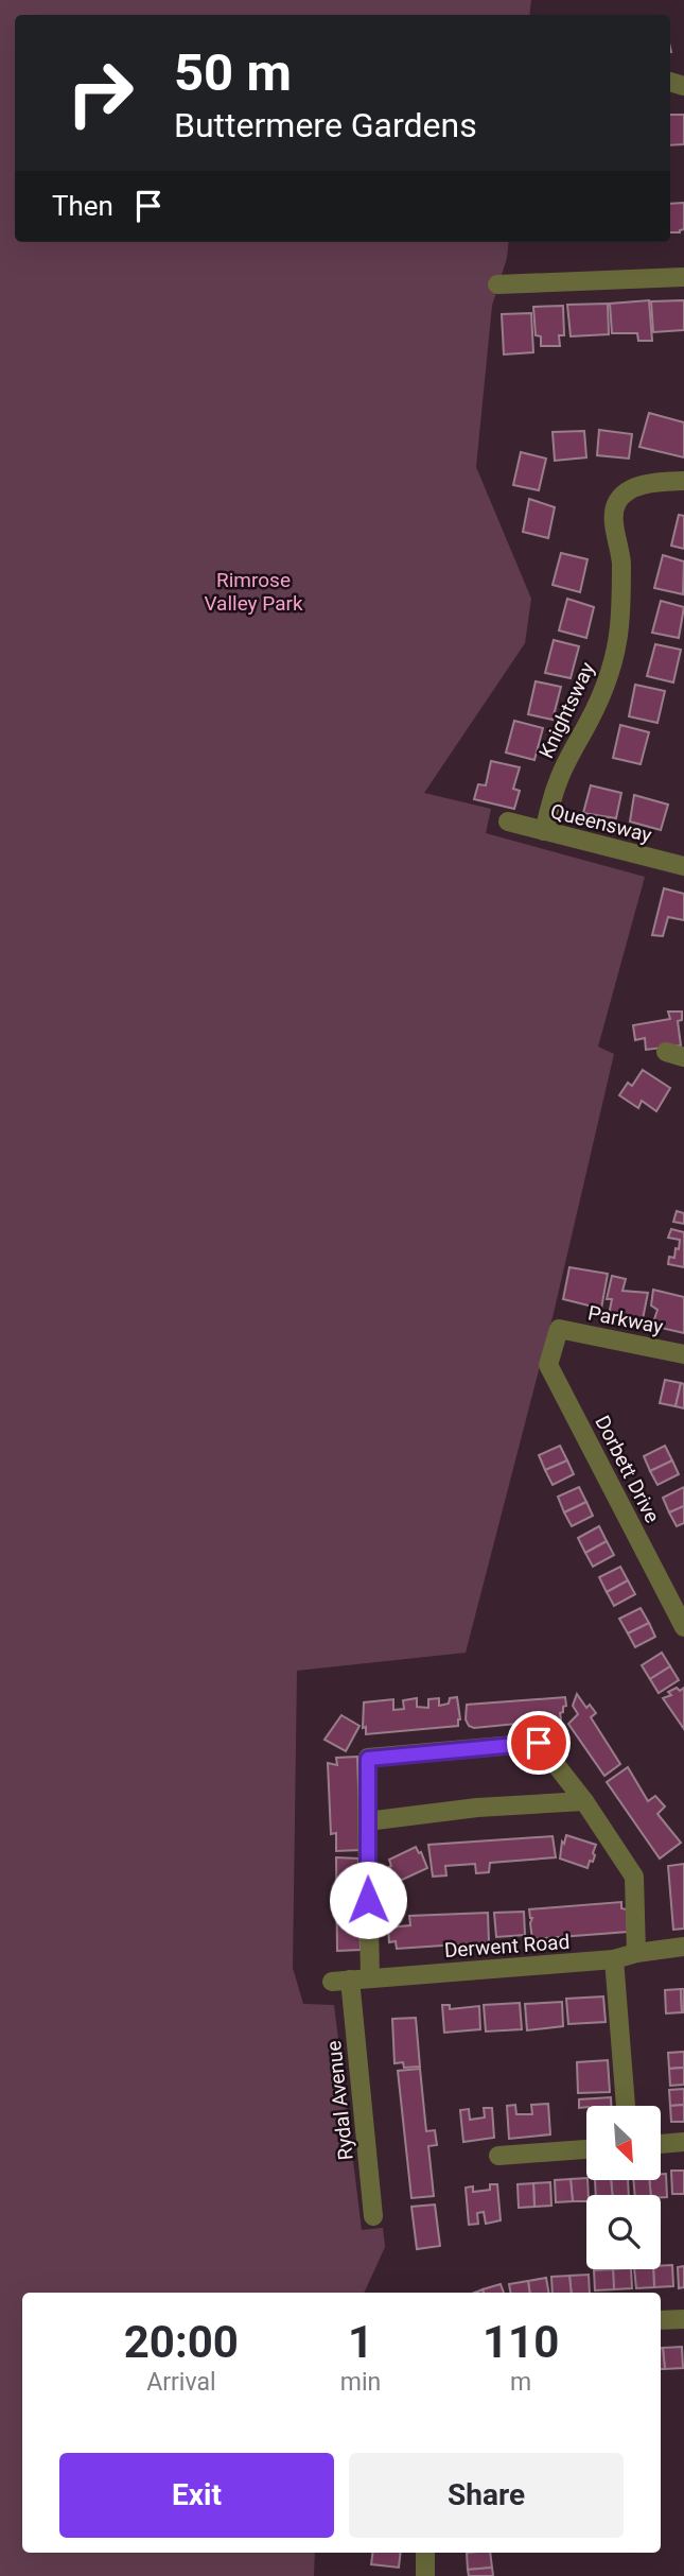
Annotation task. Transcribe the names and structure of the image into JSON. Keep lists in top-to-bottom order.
{
  "streets": {
    "street": [
      "Knightsway",
      "Queensway",
      "Parkway",
      "Dorbett Drive",
      "Derwent Road",
      "Rydal Avenue"
    ]
  },
  "crossings": [
    ["Knightsway", "Queensway"],
    ["Parkway", "Dorbett Drive"],
    ["Derwent Road", "Rydal Avenue"]
  ],
  "parks": ["Rimrose Valley Park"],
  "north": "bottom right",
  "page": {
    "turn": ["50 m", "Buttermere Gardens"],
    "then": "Then",
    "eta": [
      "20:00",
      "Arrival",
      "1",
      "min",
      "110",
      "m"
    ],
    "buttons": ["Exit", "Share"]
  }
}
